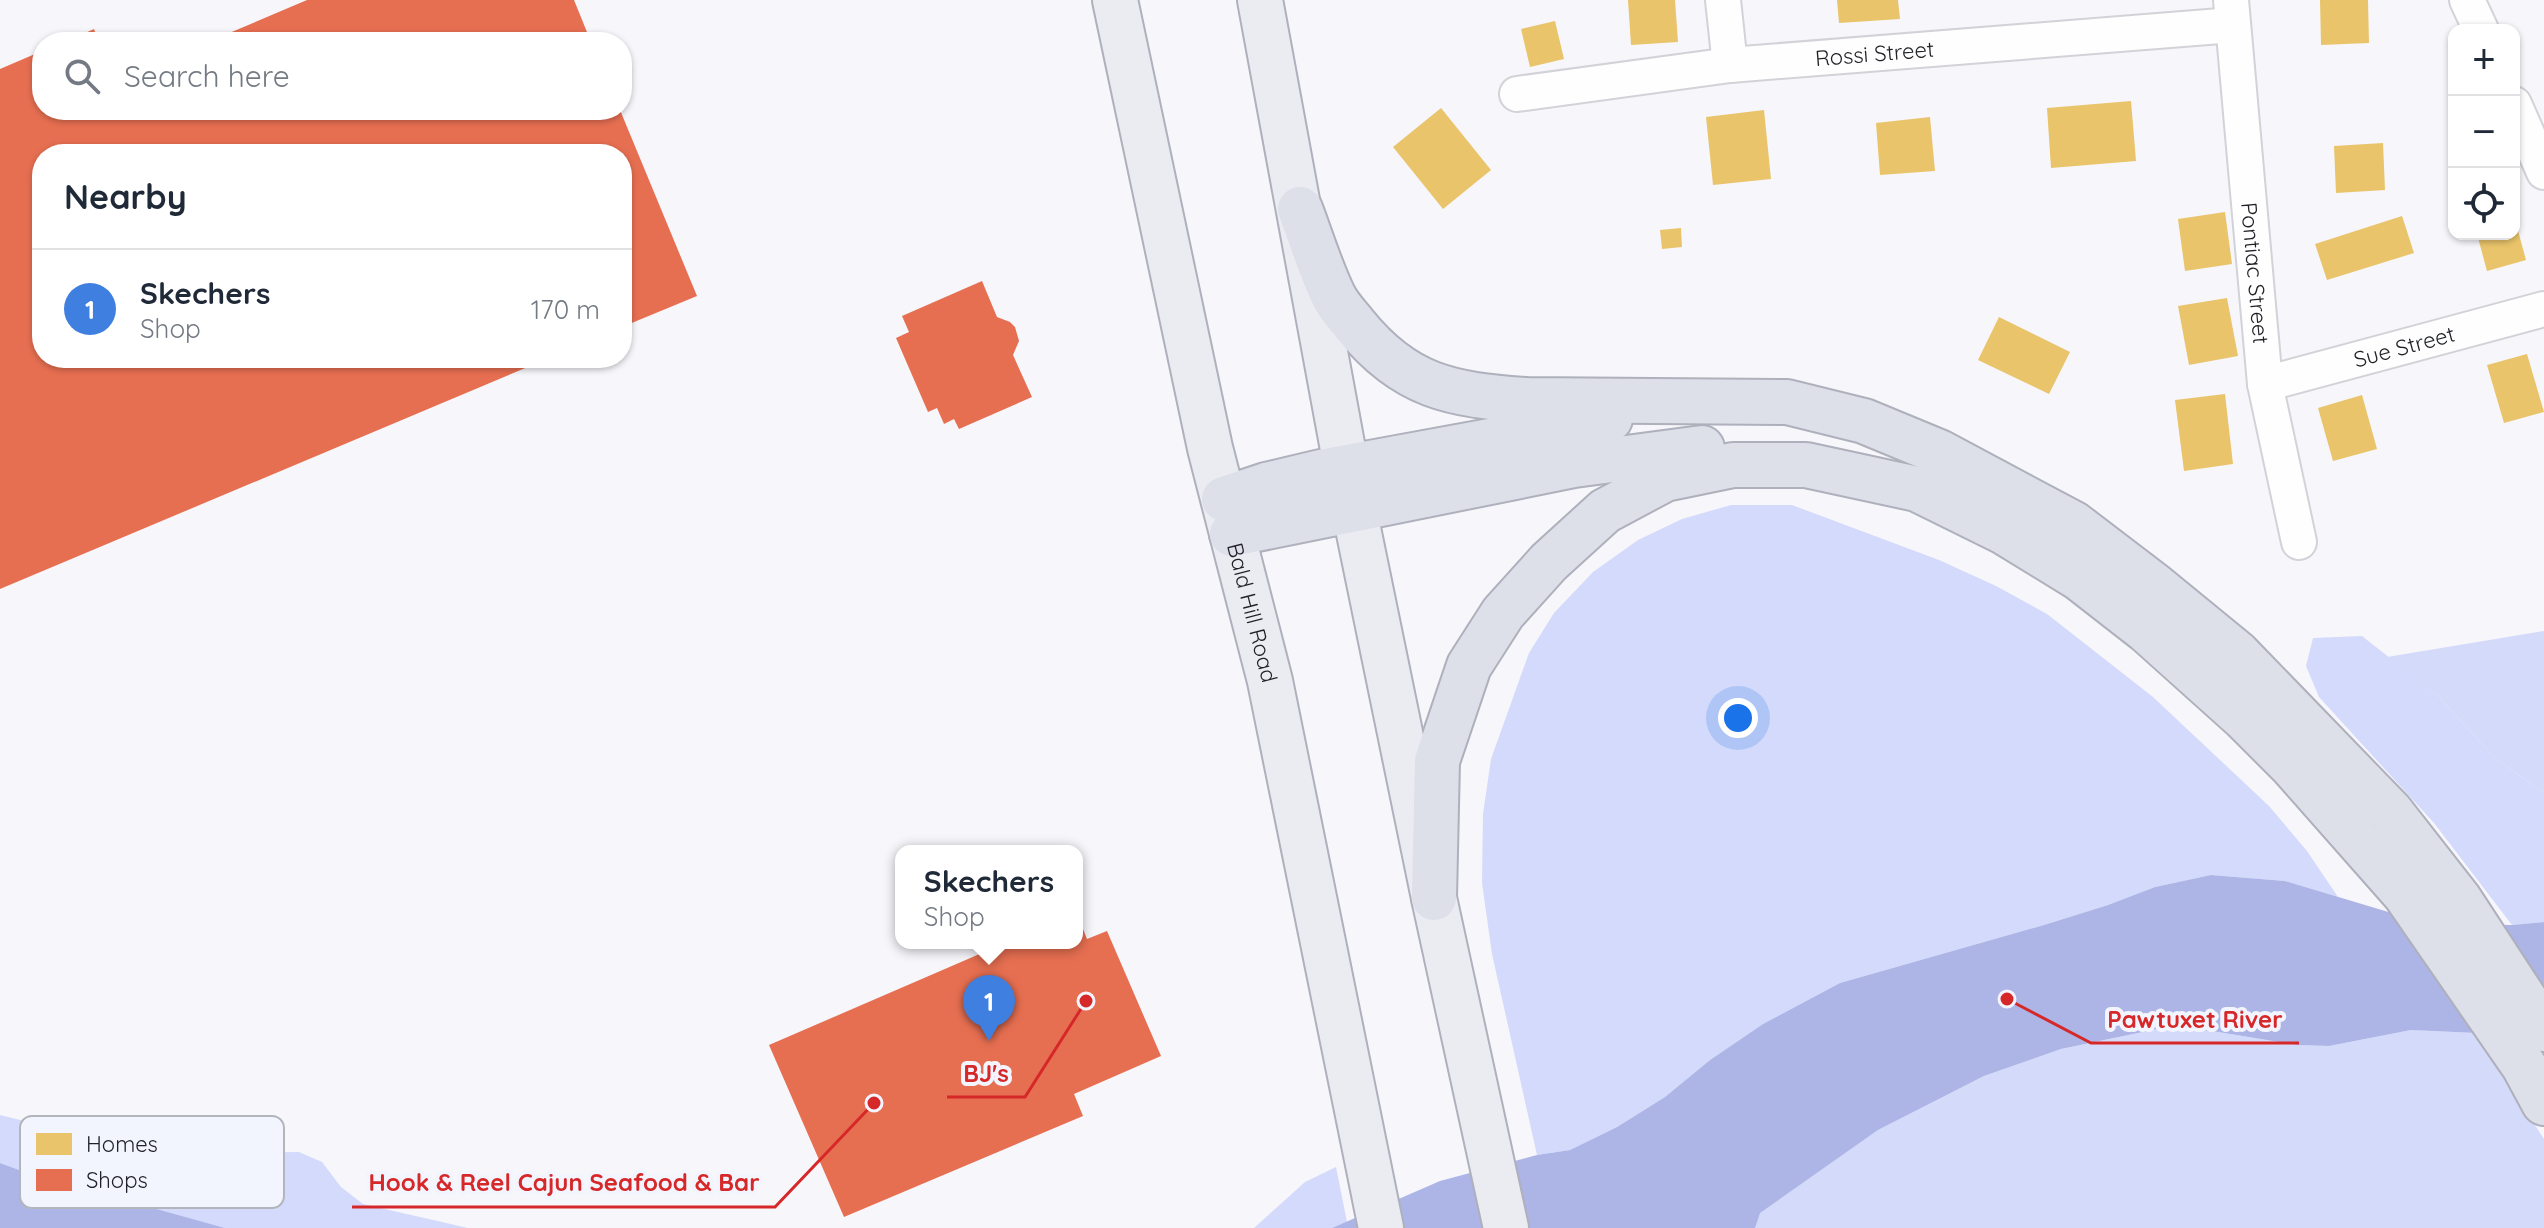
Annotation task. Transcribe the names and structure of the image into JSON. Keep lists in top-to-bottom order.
{
  "streets": {
    "main road": ["Bald Hill Road"],
    "street": ["Rossi Street", "Pontiac Street", "Sue Street"]
  },
  "crossings": [
    ["Rossi Street", "Pontiac Street"],
    ["Pontiac Street", "Sue Street"]
  ],
  "places": ["Pawtuxet River", "BJ's", "Hook & Reel Cajun Seafood & Bar"],
  "legend": ["Homes", "Shops"],
  "page": {
    "map_buttons": ["+", "−"],
    "search": "Search here",
    "heading": "Nearby",
    "list": [
      {
        "mark": "1",
        "name": "Skechers",
        "note": "Shop",
        "value": "170 m"
      }
    ],
    "popup": ["Skechers", "Shop"],
    "pins": "1"
  }
}
